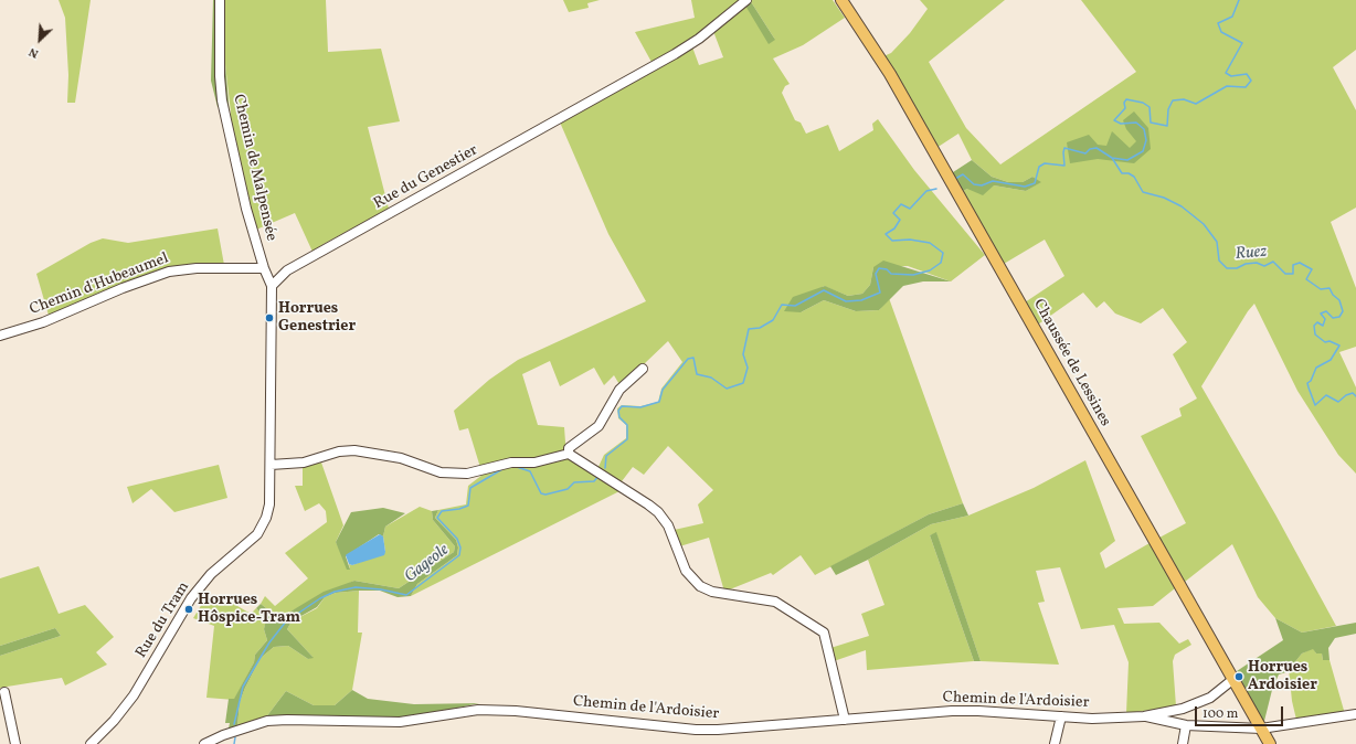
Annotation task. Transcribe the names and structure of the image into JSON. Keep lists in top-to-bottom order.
{
  "streets": {
    "main road": ["Chaussée de Lessines"],
    "street": [
      "Chemin de Malpensée",
      "Rue du Genestier",
      "Chemin d'Hubeaumel",
      "Rue du Tram",
      "Chemin de l'Ardoisier"
    ]
  },
  "crossings": [
    ["Chemin de Malpensée", "Rue du Genestier"],
    ["Chemin de Malpensée", "Chemin d'Hubeaumel"],
    ["Chaussée de Lessines", "Chemin de l'Ardoisier"]
  ],
  "water": ["Ruez", "Gageole"],
  "places": ["Horrues Genestrier", "Horrues Hôspice-Tram", "Horrues Ardoisier"],
  "scale_bar": "100 m",
  "north": "bottom left"
}
